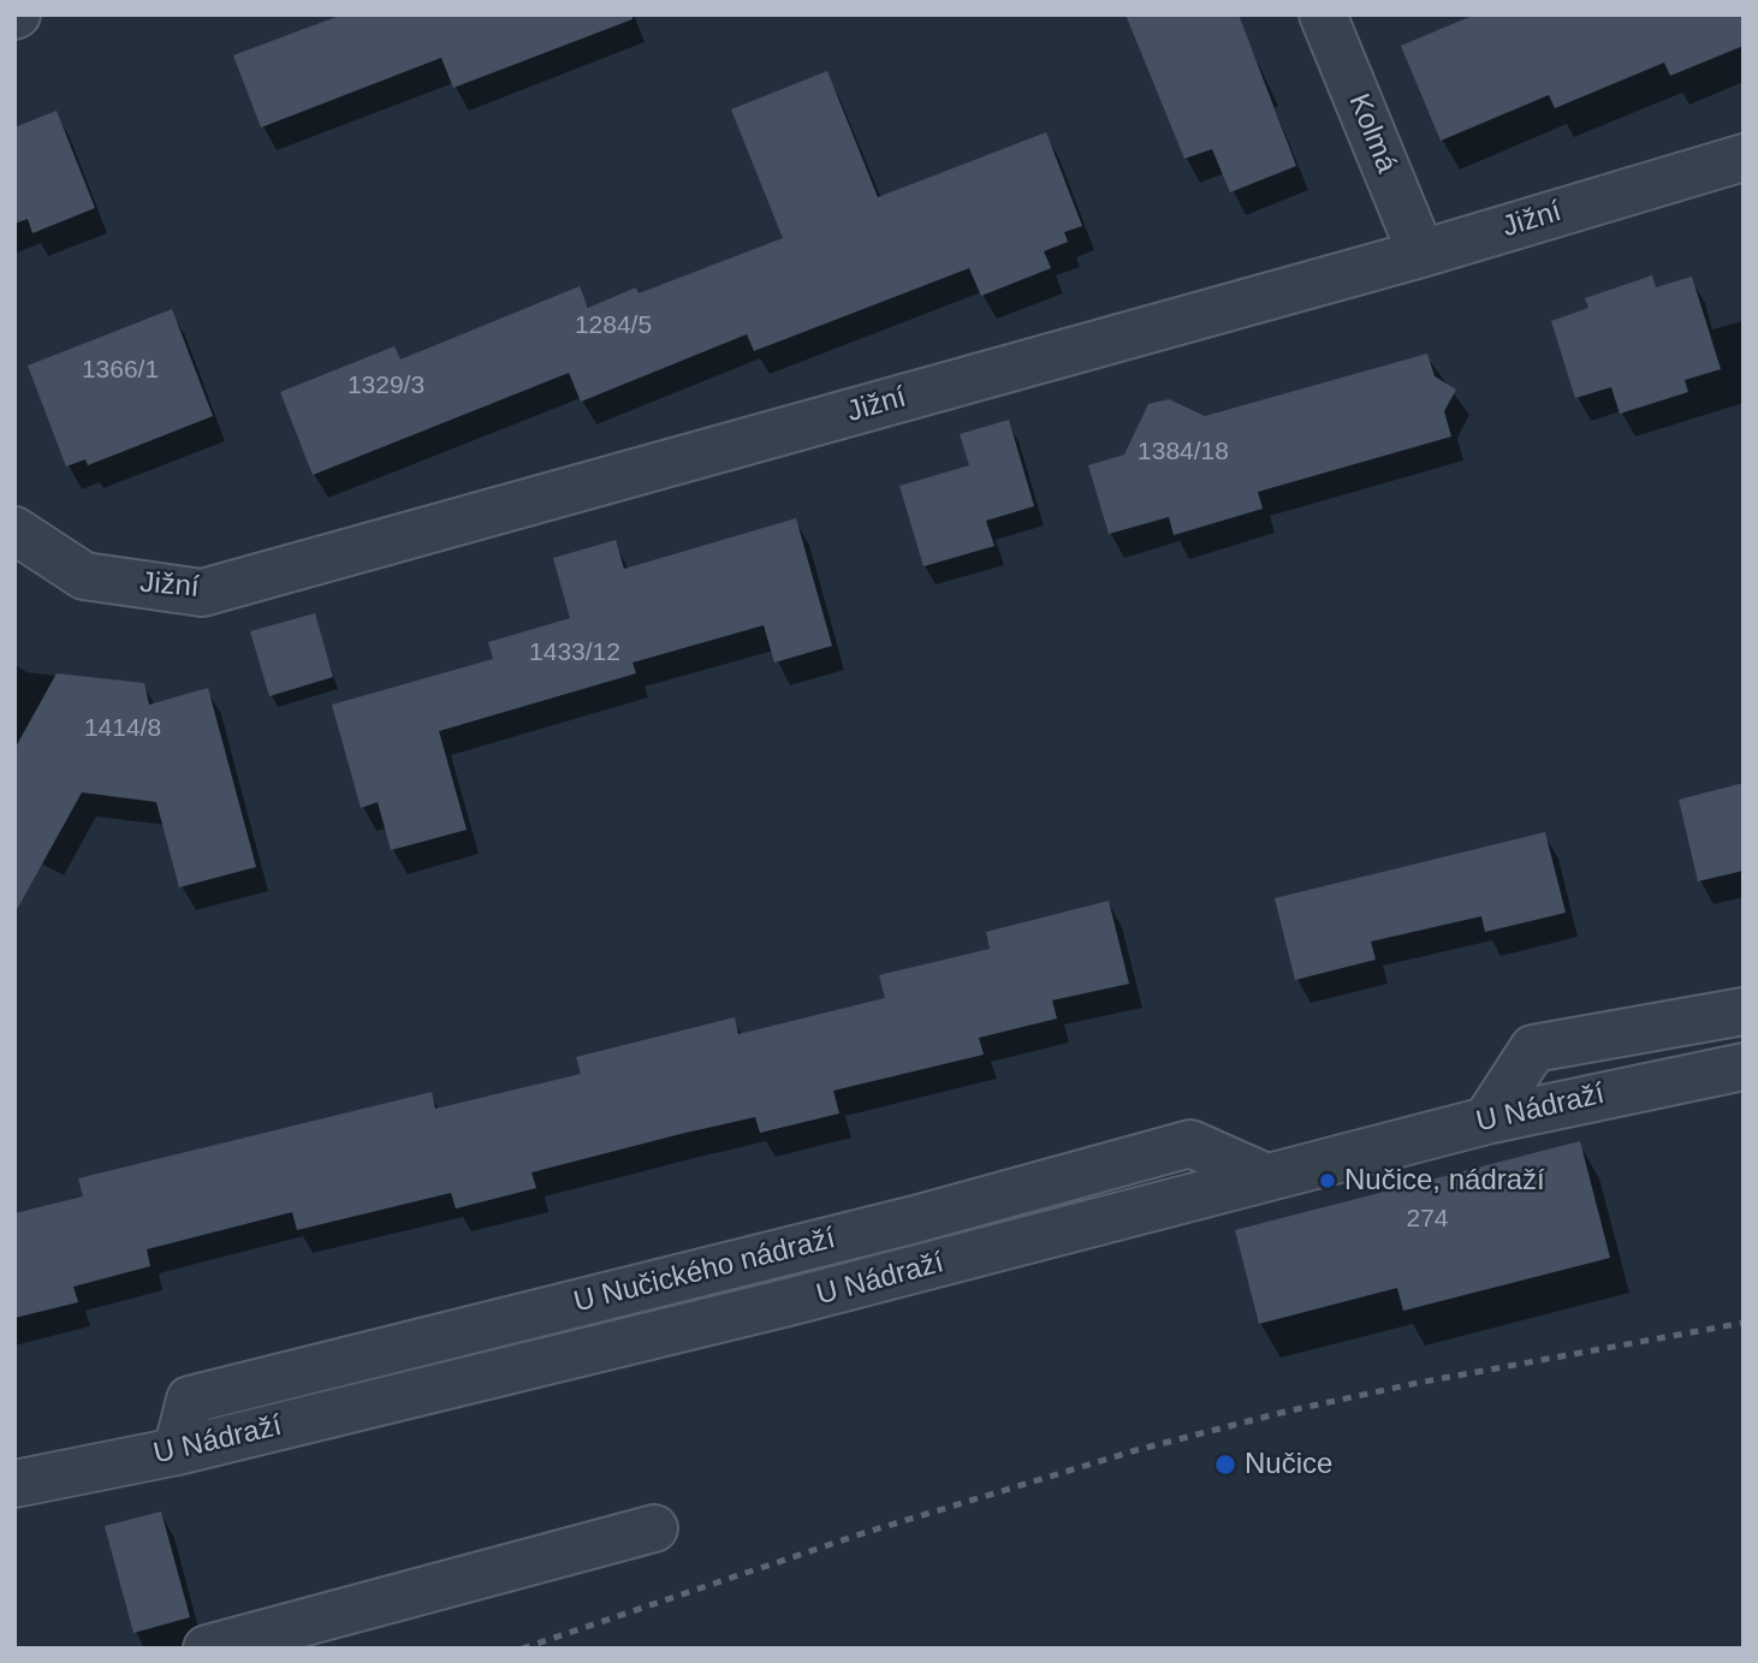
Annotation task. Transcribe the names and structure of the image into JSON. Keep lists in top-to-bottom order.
{
  "streets": {
    "street": ["Kolmá", "Jižní", "U Nádraží"]
  },
  "crossings": [
    ["Kolmá", "Jižní"]
  ],
  "places": ["Nučice, nádraží", "Nučice"],
  "house_numbers": [
    "1284/5",
    "1366/1",
    "1329/3",
    "1384/18",
    "1433/12",
    "1414/8",
    "274"
  ]
}
